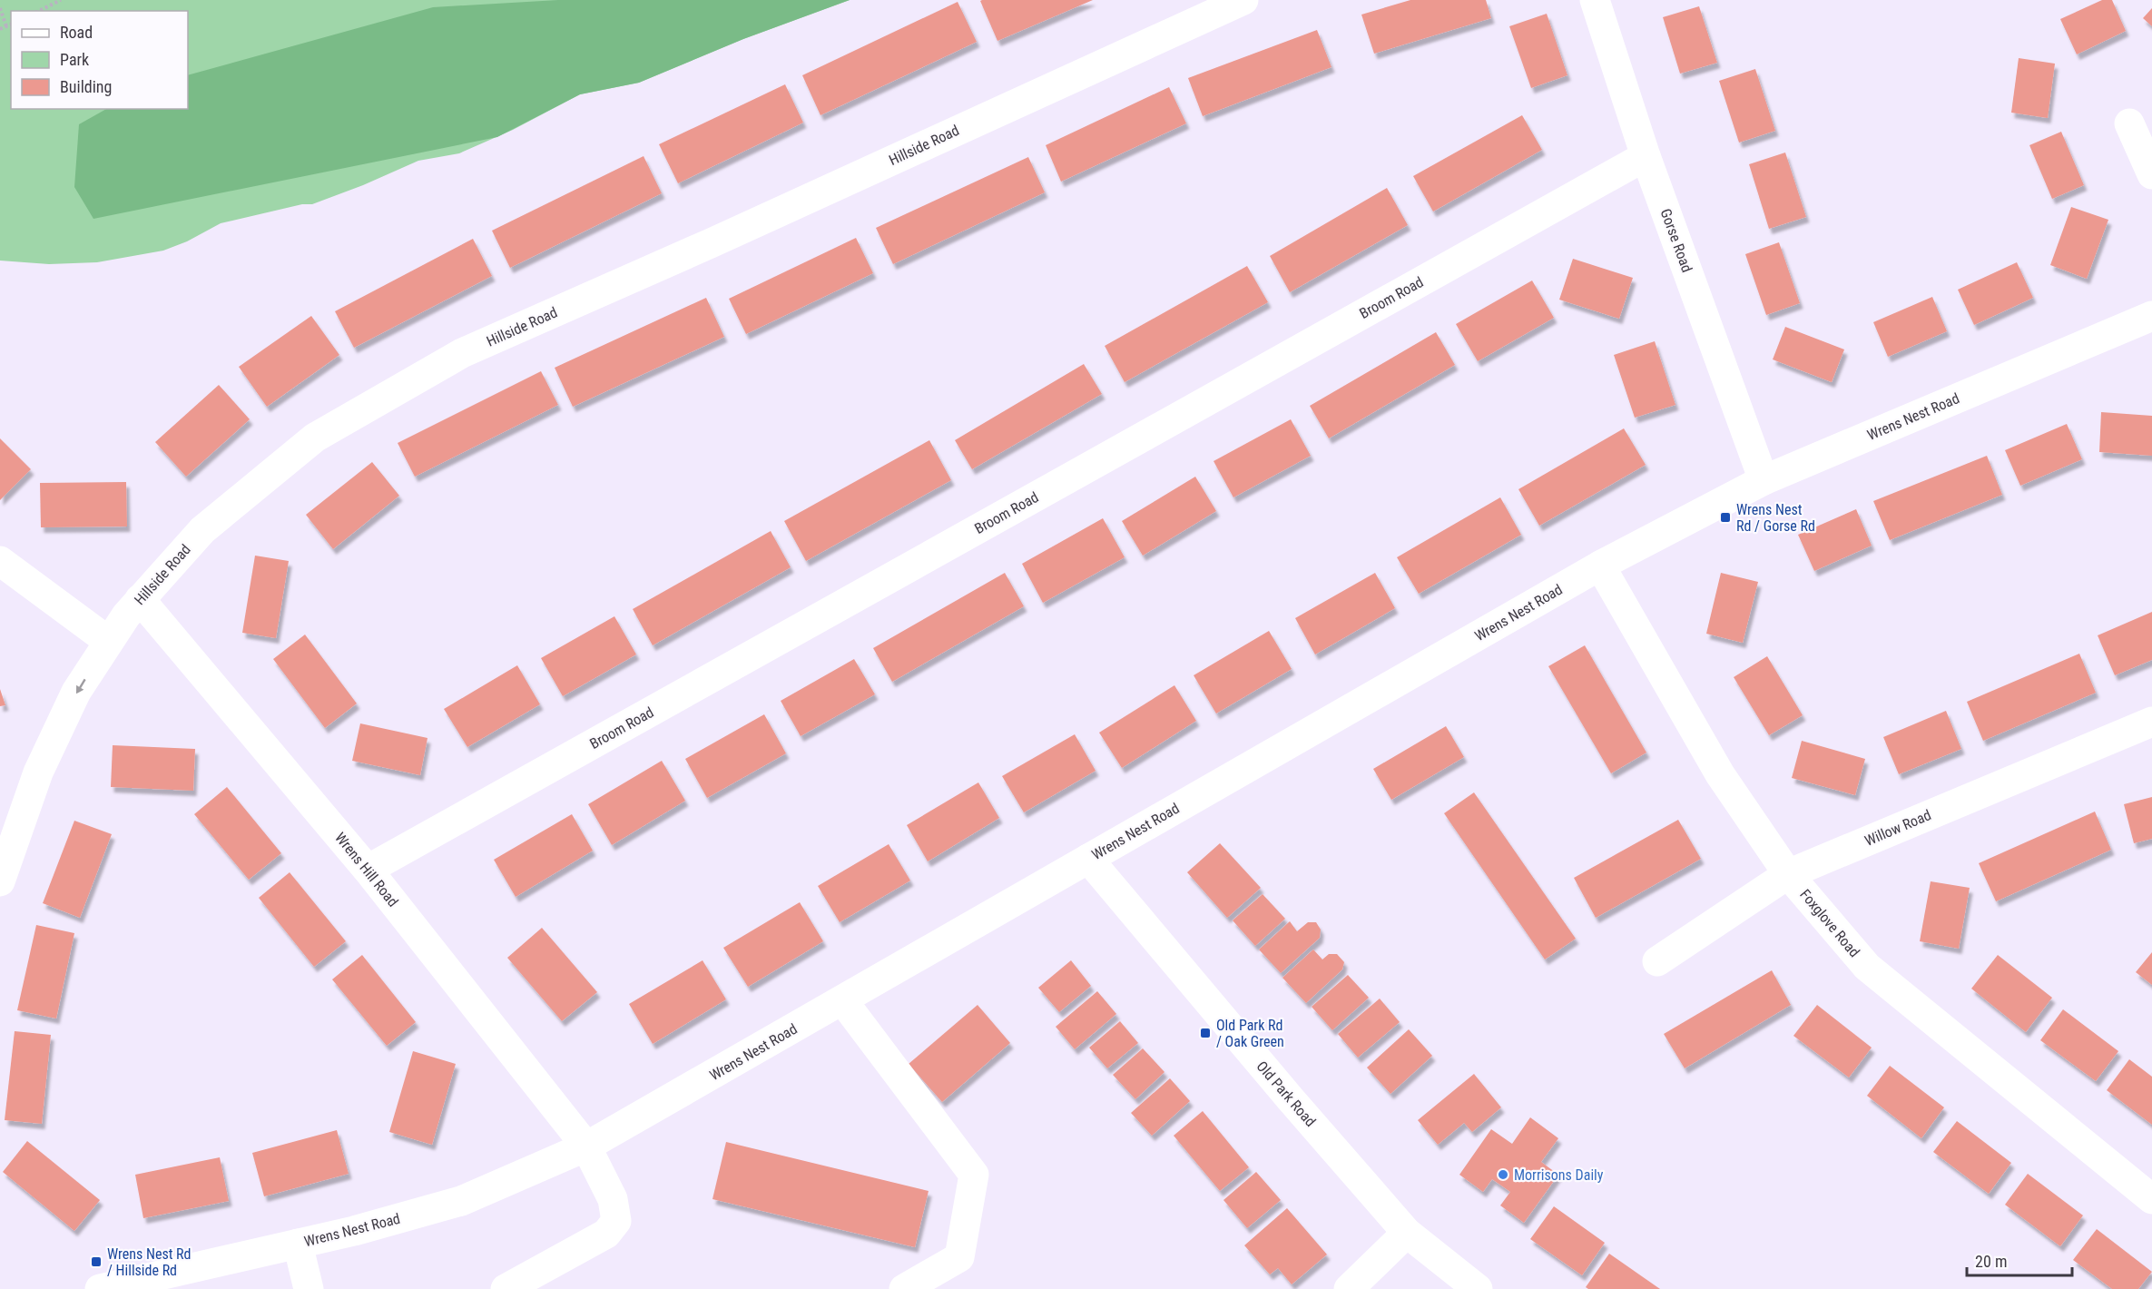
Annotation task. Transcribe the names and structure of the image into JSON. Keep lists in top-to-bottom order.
{
  "streets": {
    "street": [
      "Hillside Road",
      "Gorse Road",
      "Broom Road",
      "Wrens Nest Road",
      "Willow Road",
      "Wrens Hill Road",
      "Foxglove Road",
      "Old Park Road"
    ]
  },
  "crossings": [
    ["Hillside Road", "Wrens Hill Road"],
    ["Gorse Road", "Broom Road"],
    ["Gorse Road", "Wrens Nest Road"],
    ["Broom Road", "Wrens Hill Road"],
    ["Wrens Nest Road", "Wrens Hill Road"],
    ["Wrens Nest Road", "Foxglove Road"],
    ["Wrens Nest Road", "Old Park Road"],
    ["Willow Road", "Foxglove Road"]
  ],
  "places": {
    "transit": ["Wrens Nest Rd / Gorse Rd", "Old Park Rd / Oak Green", "Wrens Nest Rd / Hillside Rd"],
    "other": ["Morrisons Daily"]
  },
  "legend": ["Road", "Park", "Building"],
  "scale_bar": "20 m"
}
